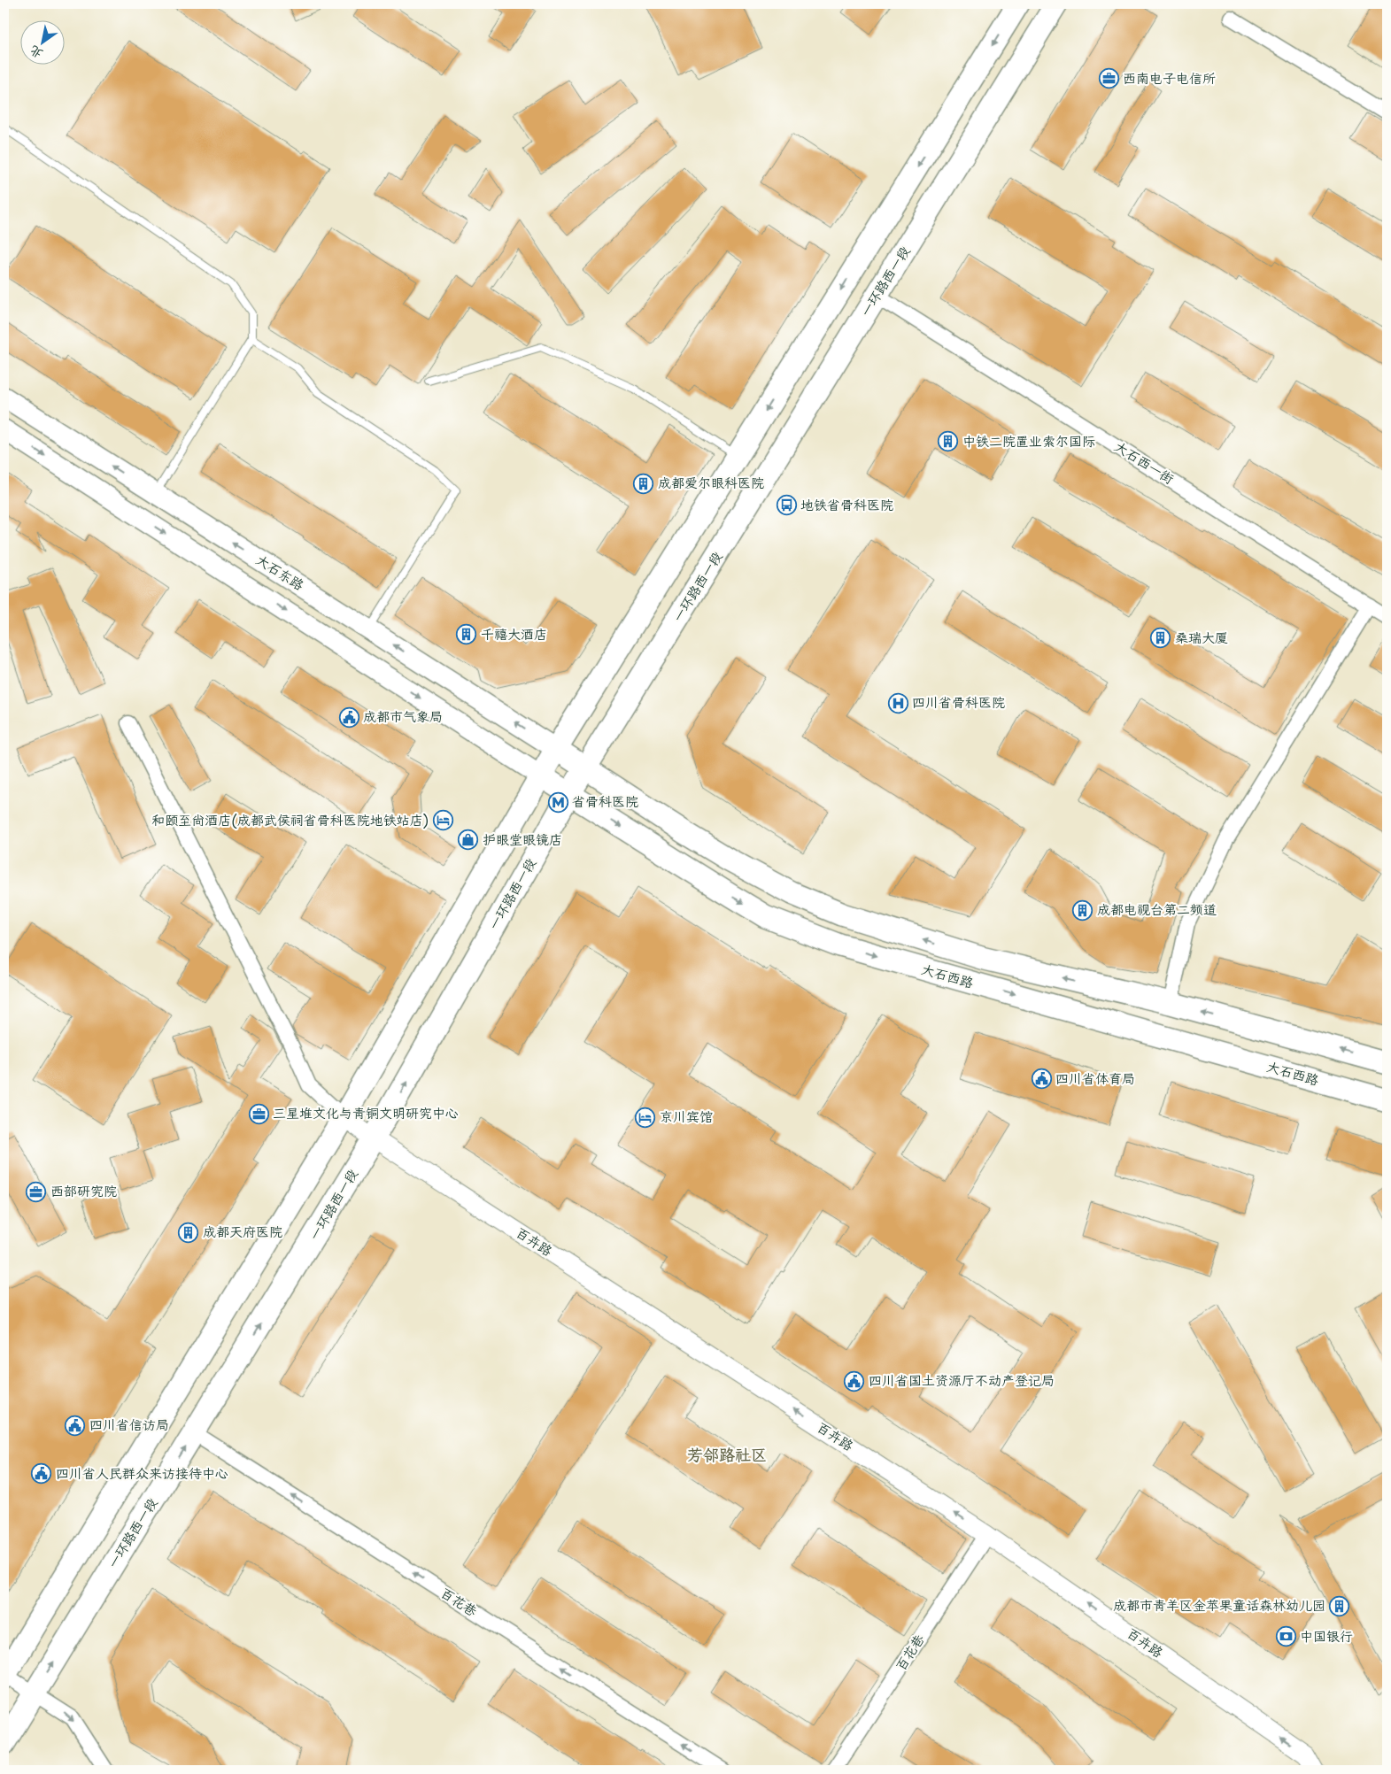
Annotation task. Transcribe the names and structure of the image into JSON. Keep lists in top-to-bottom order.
{
  "streets": {
    "main road": ["一环路西一段", "大石东路", "大石西路"],
    "street": ["大石西一街", "百卉路", "百花巷"]
  },
  "crossings": [
    ["一环路西一段", "大石西一街"],
    ["一环路西一段", "大石西路"],
    ["一环路西一段", "百卉路"],
    ["一环路西一段", "百花巷"],
    ["大石东路", "大石西路"],
    ["百卉路", "百花巷"]
  ],
  "one_way": ["百卉路", "百花巷"],
  "districts": ["芳邻路社区"],
  "places": {
    "office": ["西南电子电信所", "三星堆文化与青铜文明研究中心", "西部研究院"],
    "building": [
      "中铁二院置业索尔国际",
      "成都爱尔眼科医院",
      "千禧大酒店",
      "桑瑞大厦",
      "成都电视台第二频道",
      "成都天府医院",
      "成都市青羊区金苹果童话森林幼儿园"
    ],
    "bus stop": ["地铁省骨科医院"],
    "hospital": ["四川省骨科医院"],
    "public building": [
      "成都市气象局",
      "四川省体育局",
      "四川省国土资源厅不动产登记局",
      "四川省信访局",
      "四川省人民群众来访接待中心"
    ],
    "metro station": ["省骨科医院"],
    "hotel": ["和颐至尚酒店(成都武侯祠省骨科医院地铁站店)", "京川宾馆"],
    "shop": ["护眼堂眼镜店"],
    "bank": ["中国银行"]
  },
  "north": "bottom left"
}
